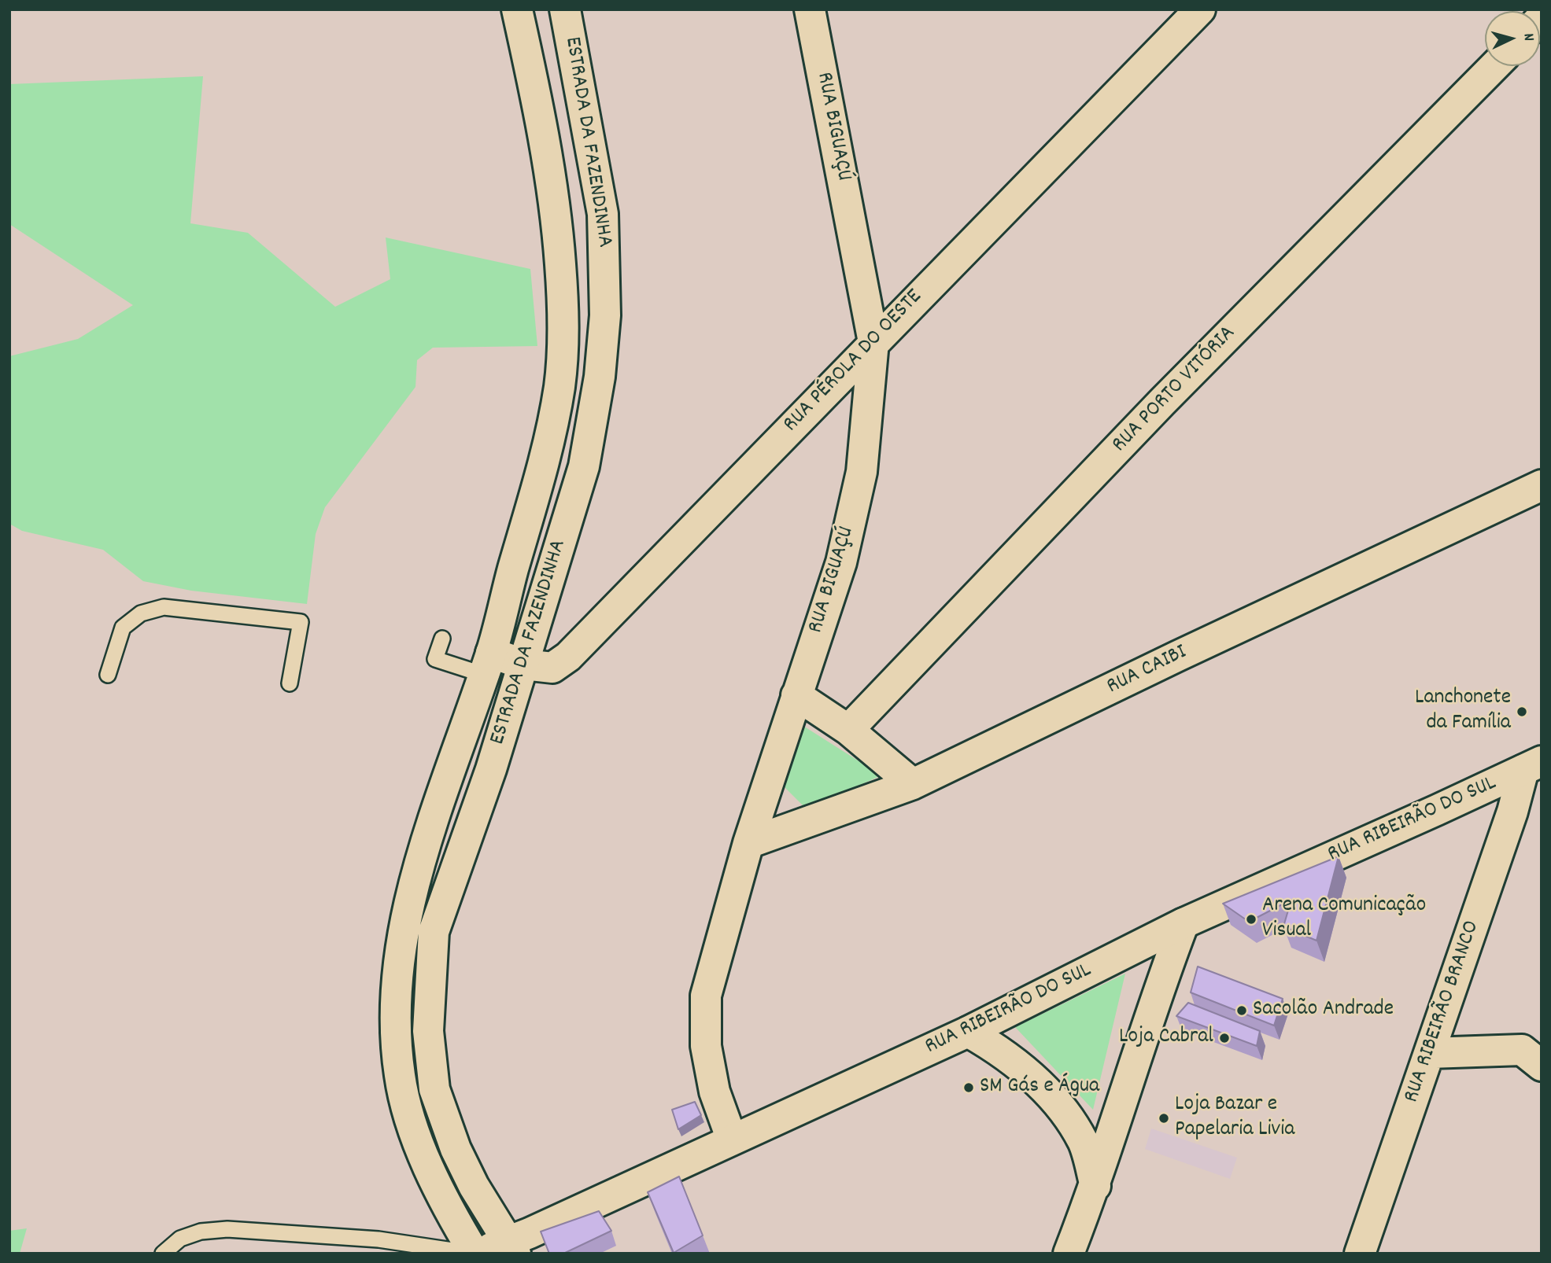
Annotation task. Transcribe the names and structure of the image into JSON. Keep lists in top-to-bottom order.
{
  "streets": {
    "street": [
      "RUA BIGUAÇÚ",
      "ESTRADA DA FAZENDINHA",
      "RUA PÉROLA DO OESTE",
      "RUA PORTO VITÓRIA",
      "RUA CAIBI",
      "RUA RIBEIRÃO DO SUL",
      "RUA RIBEIRÃO BRANCO"
    ]
  },
  "crossings": [
    ["RUA BIGUAÇÚ", "RUA PÉROLA DO OESTE"],
    ["RUA BIGUAÇÚ", "RUA CAIBI"],
    ["RUA BIGUAÇÚ", "RUA RIBEIRÃO DO SUL"],
    ["ESTRADA DA FAZENDINHA", "RUA PÉROLA DO OESTE"],
    ["ESTRADA DA FAZENDINHA", "RUA RIBEIRÃO DO SUL"],
    ["RUA RIBEIRÃO DO SUL", "RUA RIBEIRÃO BRANCO"]
  ],
  "places": [
    "Lanchonete da Família",
    "Arena Comunicação Visual",
    "Sacolão Andrade",
    "Loja Cabral",
    "SM Gás e Água",
    "Loja Bazar e Papelaria Livia"
  ],
  "north": "right"
}
